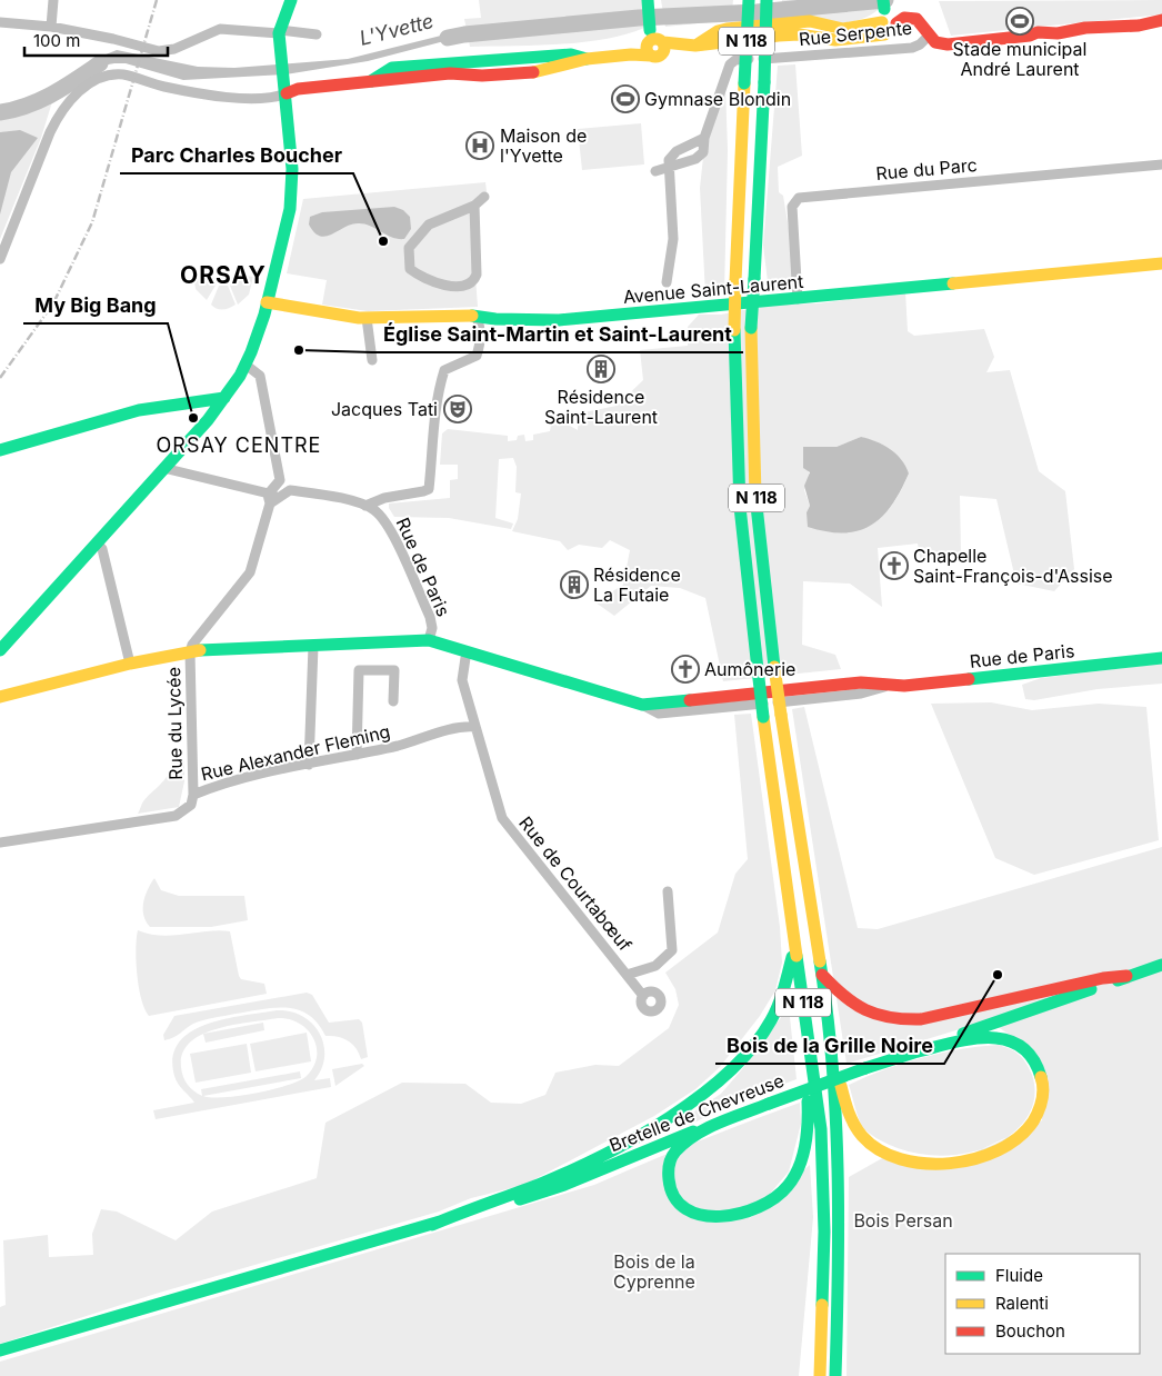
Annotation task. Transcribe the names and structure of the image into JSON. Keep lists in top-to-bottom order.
{
  "streets": {
    "main road": [
      "N 118",
      "Avenue Saint-Laurent",
      "Rue de Paris",
      "Bretelle de Chevreuse"
    ],
    "street": [
      "Rue Serpente",
      "Rue du Parc",
      "Rue du Lycée",
      "Rue Alexander Fleming",
      "Rue de Courtabœuf"
    ]
  },
  "crossings": [
    ["Rue du Parc", "Avenue Saint-Laurent"],
    ["Rue du Lycée", "Rue Alexander Fleming"],
    ["Rue Alexander Fleming", "Rue de Courtabœuf"]
  ],
  "districts": ["ORSAY", "ORSAY CENTRE"],
  "water": ["L'Yvette"],
  "parks": ["Bois Persan", "Bois de la Cyprenne"],
  "places": {
    "sports": ["Stade municipal André Laurent", "Gymnase Blondin"],
    "hospital": ["Maison de l'Yvette"],
    "other": [
      "Parc Charles Boucher",
      "Église Saint-Martin et Saint-Laurent",
      "My Big Bang",
      "Bois de la Grille Noire"
    ],
    "building": ["Résidence Saint-Laurent", "Résidence La Futaie"],
    "theatre": ["Jacques Tati"],
    "church": ["Chapelle Saint-François-d'Assise", "Aumônerie"]
  },
  "legend": ["Fluide", "Ralenti", "Bouchon"],
  "scale_bar": "100 m"
}
